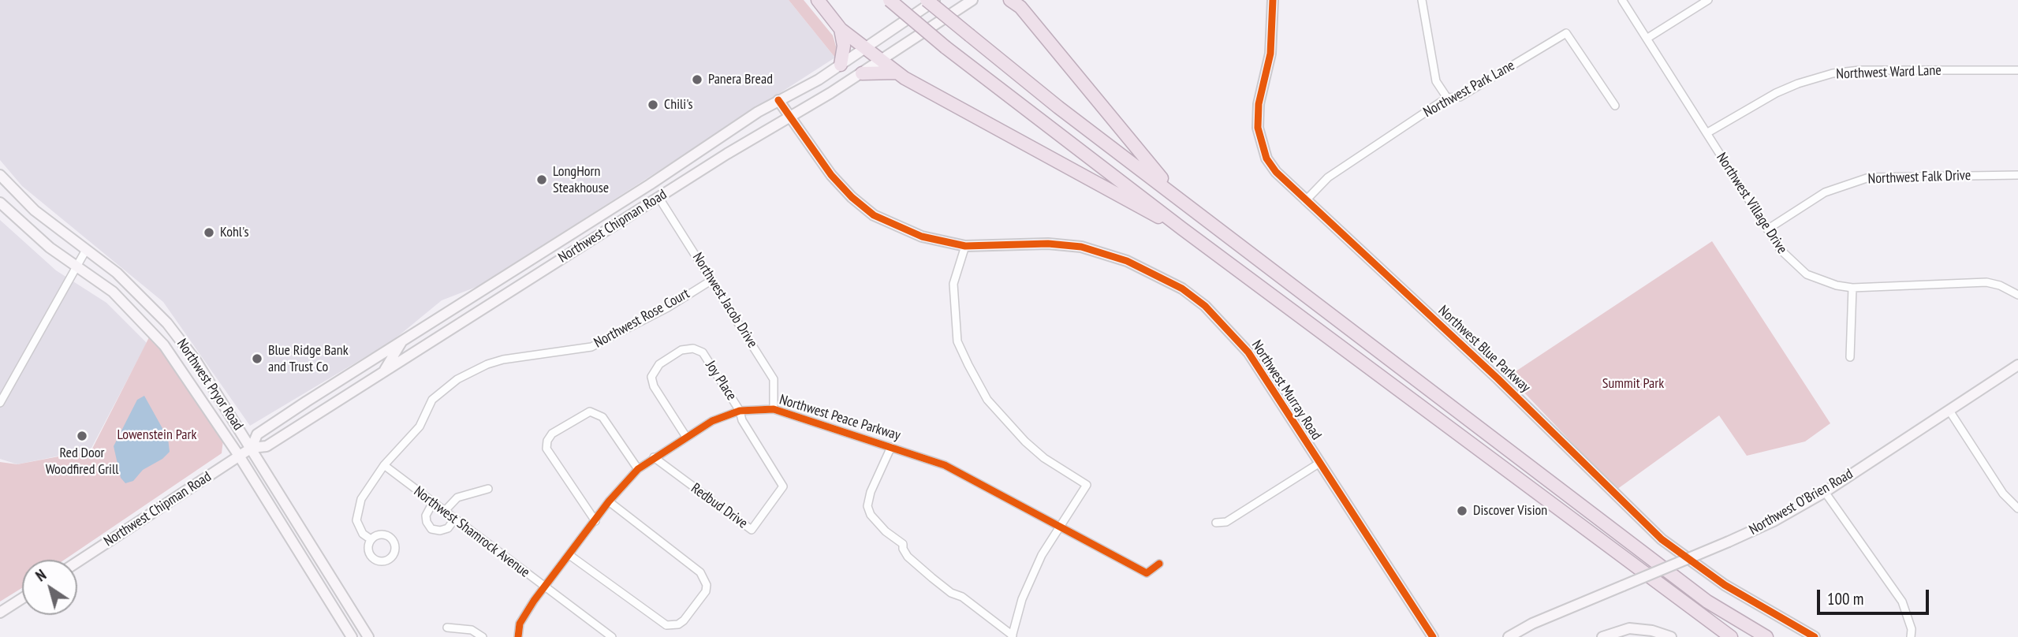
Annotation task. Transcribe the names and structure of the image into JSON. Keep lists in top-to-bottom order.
{
  "streets": {
    "main road": [
      "Northwest Chipman Road",
      "Northwest Blue Parkway",
      "Northwest Pryor Road",
      "Northwest Murray Road",
      "Northwest O'Brien Road"
    ],
    "street": [
      "Northwest Ward Lane",
      "Northwest Park Lane",
      "Northwest Falk Drive",
      "Northwest Village Drive",
      "Northwest Jacob Drive",
      "Northwest Rose Court",
      "Joy Place",
      "Northwest Peace Parkway",
      "Redbud Drive",
      "Northwest Shamrock Avenue"
    ]
  },
  "crossings": [
    ["Northwest Ward Lane", "Northwest Village Drive"],
    ["Northwest Park Lane", "Northwest Blue Parkway"],
    ["Northwest Falk Drive", "Northwest Village Drive"],
    ["Northwest Chipman Road", "Northwest Jacob Drive"],
    ["Northwest Chipman Road", "Northwest Pryor Road"],
    ["Northwest Chipman Road", "Northwest Murray Road"],
    ["Northwest Jacob Drive", "Northwest Rose Court"],
    ["Northwest Jacob Drive", "Northwest Peace Parkway"],
    ["Northwest Rose Court", "Northwest Shamrock Avenue"],
    ["Joy Place", "Northwest Peace Parkway"],
    ["Joy Place", "Redbud Drive"],
    ["Northwest Peace Parkway", "Redbud Drive"],
    ["Northwest Peace Parkway", "Northwest Shamrock Avenue"]
  ],
  "parks": ["Summit Park", "Lowenstein Park"],
  "places": [
    "Panera Bread",
    "Chili's",
    "LongHorn Steakhouse",
    "Kohl's",
    "Blue Ridge Bank and Trust Co",
    "Red Door Woodfired Grill",
    "Discover Vision"
  ],
  "scale_bar": "100 m",
  "north": "top left"
}
